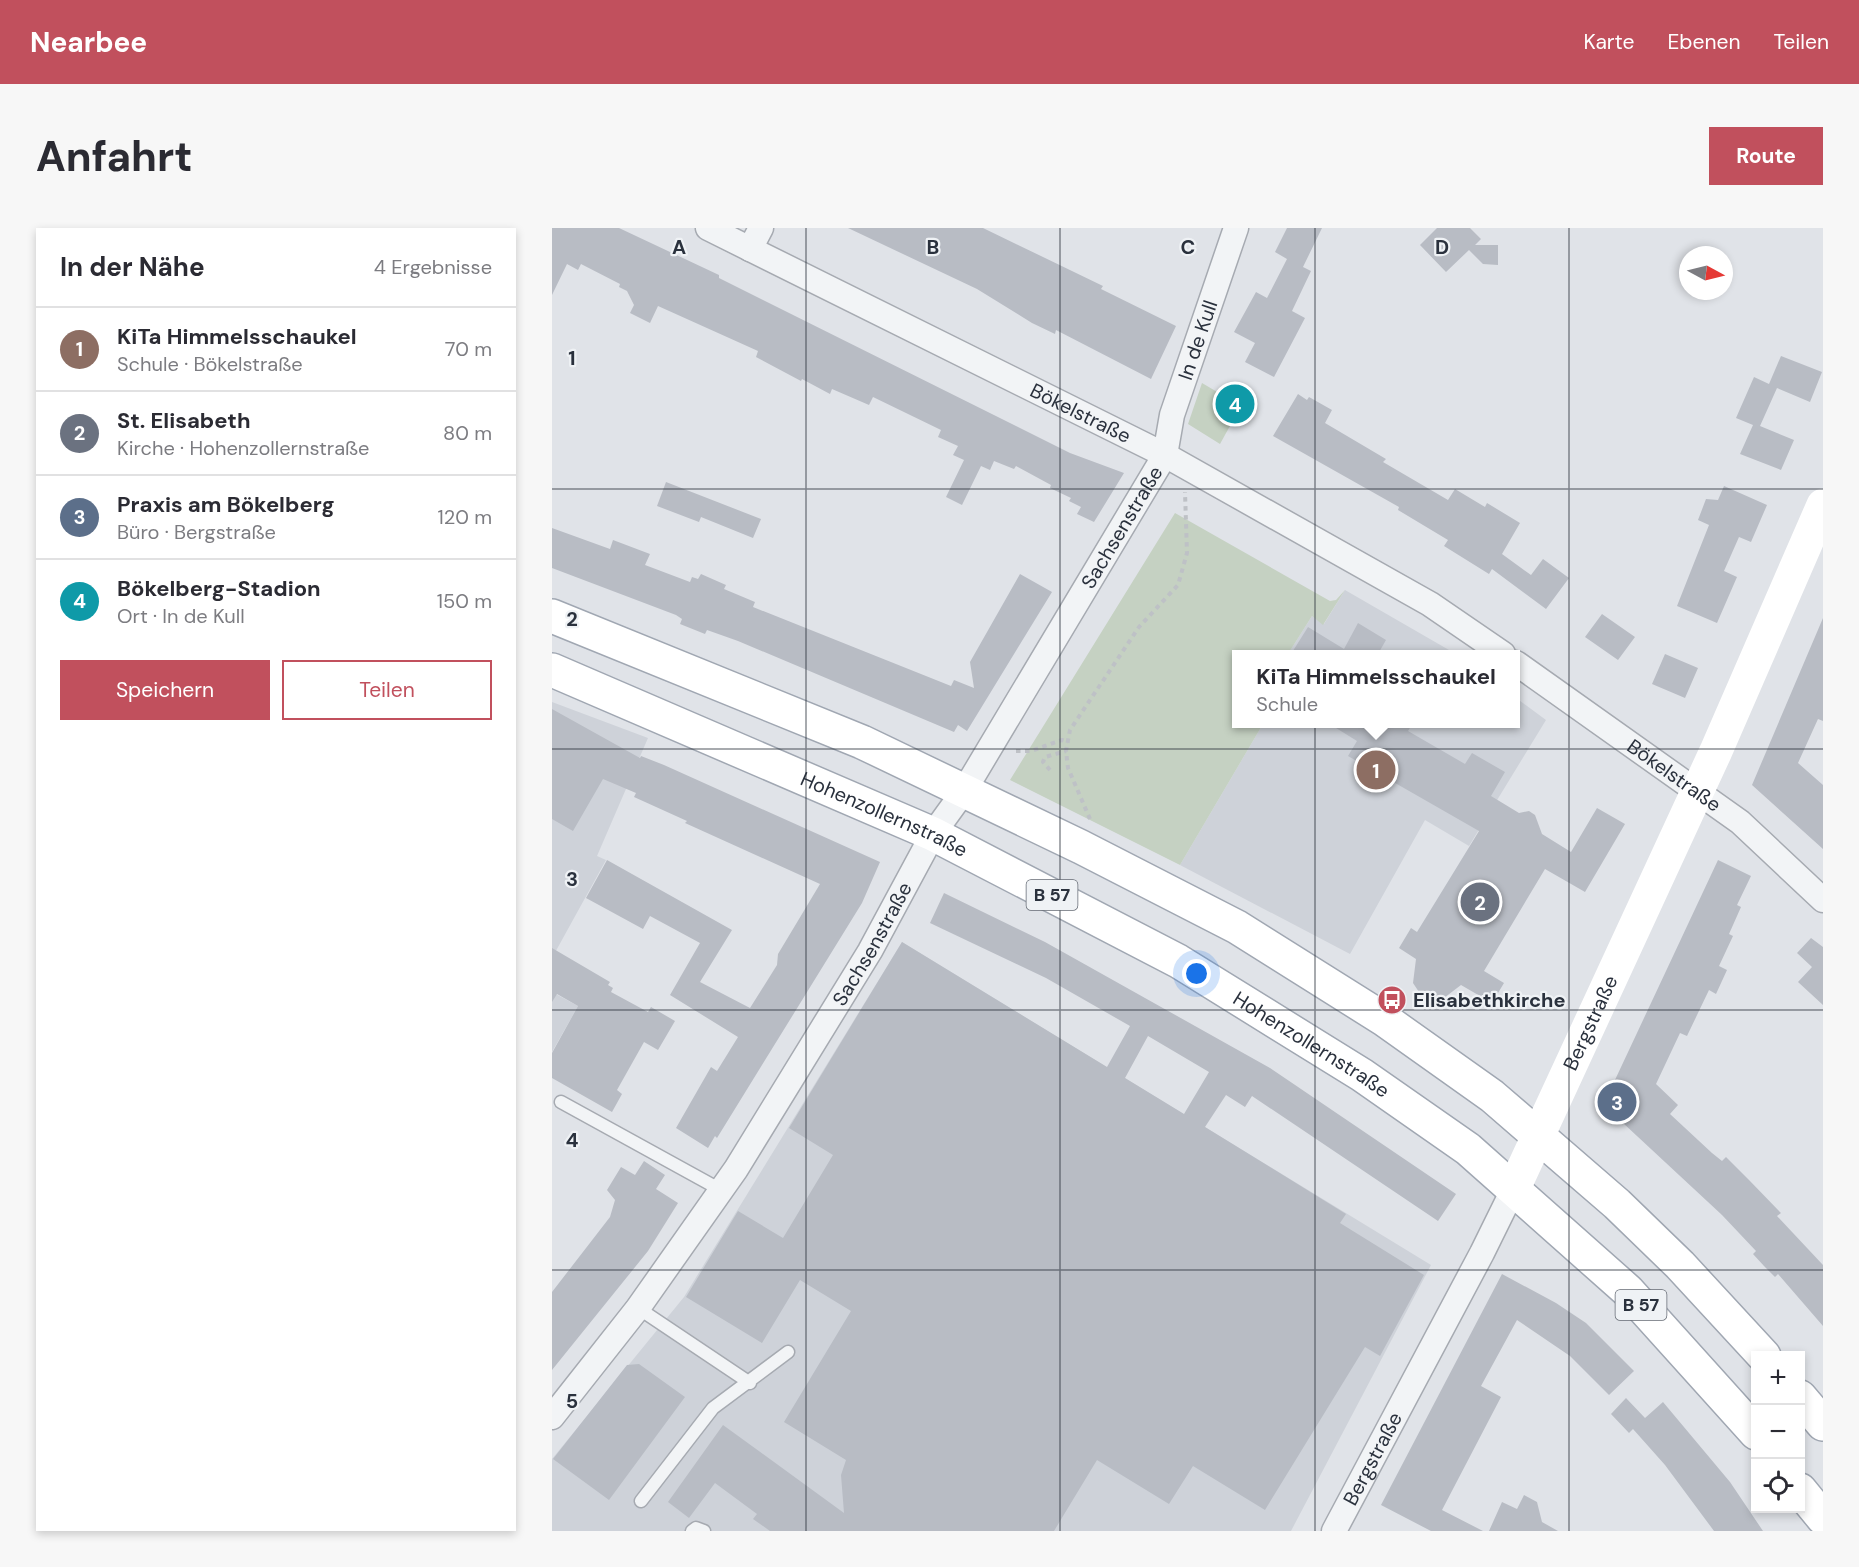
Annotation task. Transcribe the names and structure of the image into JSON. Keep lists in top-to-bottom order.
{
  "streets": {
    "main road": ["Hohenzollernstraße", "B 57", "Bergstraße"],
    "street": ["In de Kull", "Bökelstraße", "Sachsenstraße"]
  },
  "crossings": [
    ["In de Kull", "Bökelstraße"],
    ["In de Kull", "Sachsenstraße"],
    ["Bökelstraße", "Sachsenstraße"],
    ["Bökelstraße", "Bergstraße"],
    ["Sachsenstraße", "Hohenzollernstraße"],
    ["Sachsenstraße", "B 57"],
    ["Hohenzollernstraße", "Bergstraße"],
    ["B 57", "Bergstraße"]
  ],
  "places": {
    "bus stop": ["Elisabethkirche"]
  },
  "north": "right",
  "page": {
    "header": "Nearbee",
    "nav": ["Karte", "Ebenen", "Teilen"],
    "buttons": [
      "Route",
      ["Speichern", "Teilen"]
    ],
    "title": "Anfahrt",
    "heading": ["In der Nähe", "4 Ergebnisse"],
    "list": [
      {
        "mark": "1",
        "name": "KiTa Himmelsschaukel",
        "note": "Schule · Bökelstraße",
        "value": "70 m"
      },
      {
        "mark": "2",
        "name": "St. Elisabeth",
        "note": "Kirche · Hohenzollernstraße",
        "value": "80 m"
      },
      {
        "mark": "3",
        "name": "Praxis am Bökelberg",
        "note": "Büro · Bergstraße",
        "value": "120 m"
      },
      {
        "mark": "4",
        "name": "Bökelberg-Stadion",
        "note": "Ort · In de Kull",
        "value": "150 m"
      }
    ],
    "pins": [
      "4",
      "1",
      "2",
      "3"
    ],
    "popup": ["KiTa Himmelsschaukel", "Schule"],
    "map_buttons": ["+", "−"]
  },
  "grid": {
    "columns": [
      "A",
      "B",
      "C",
      "D"
    ],
    "rows": [
      "1",
      "2",
      "3",
      "4",
      "5"
    ]
  }
}
